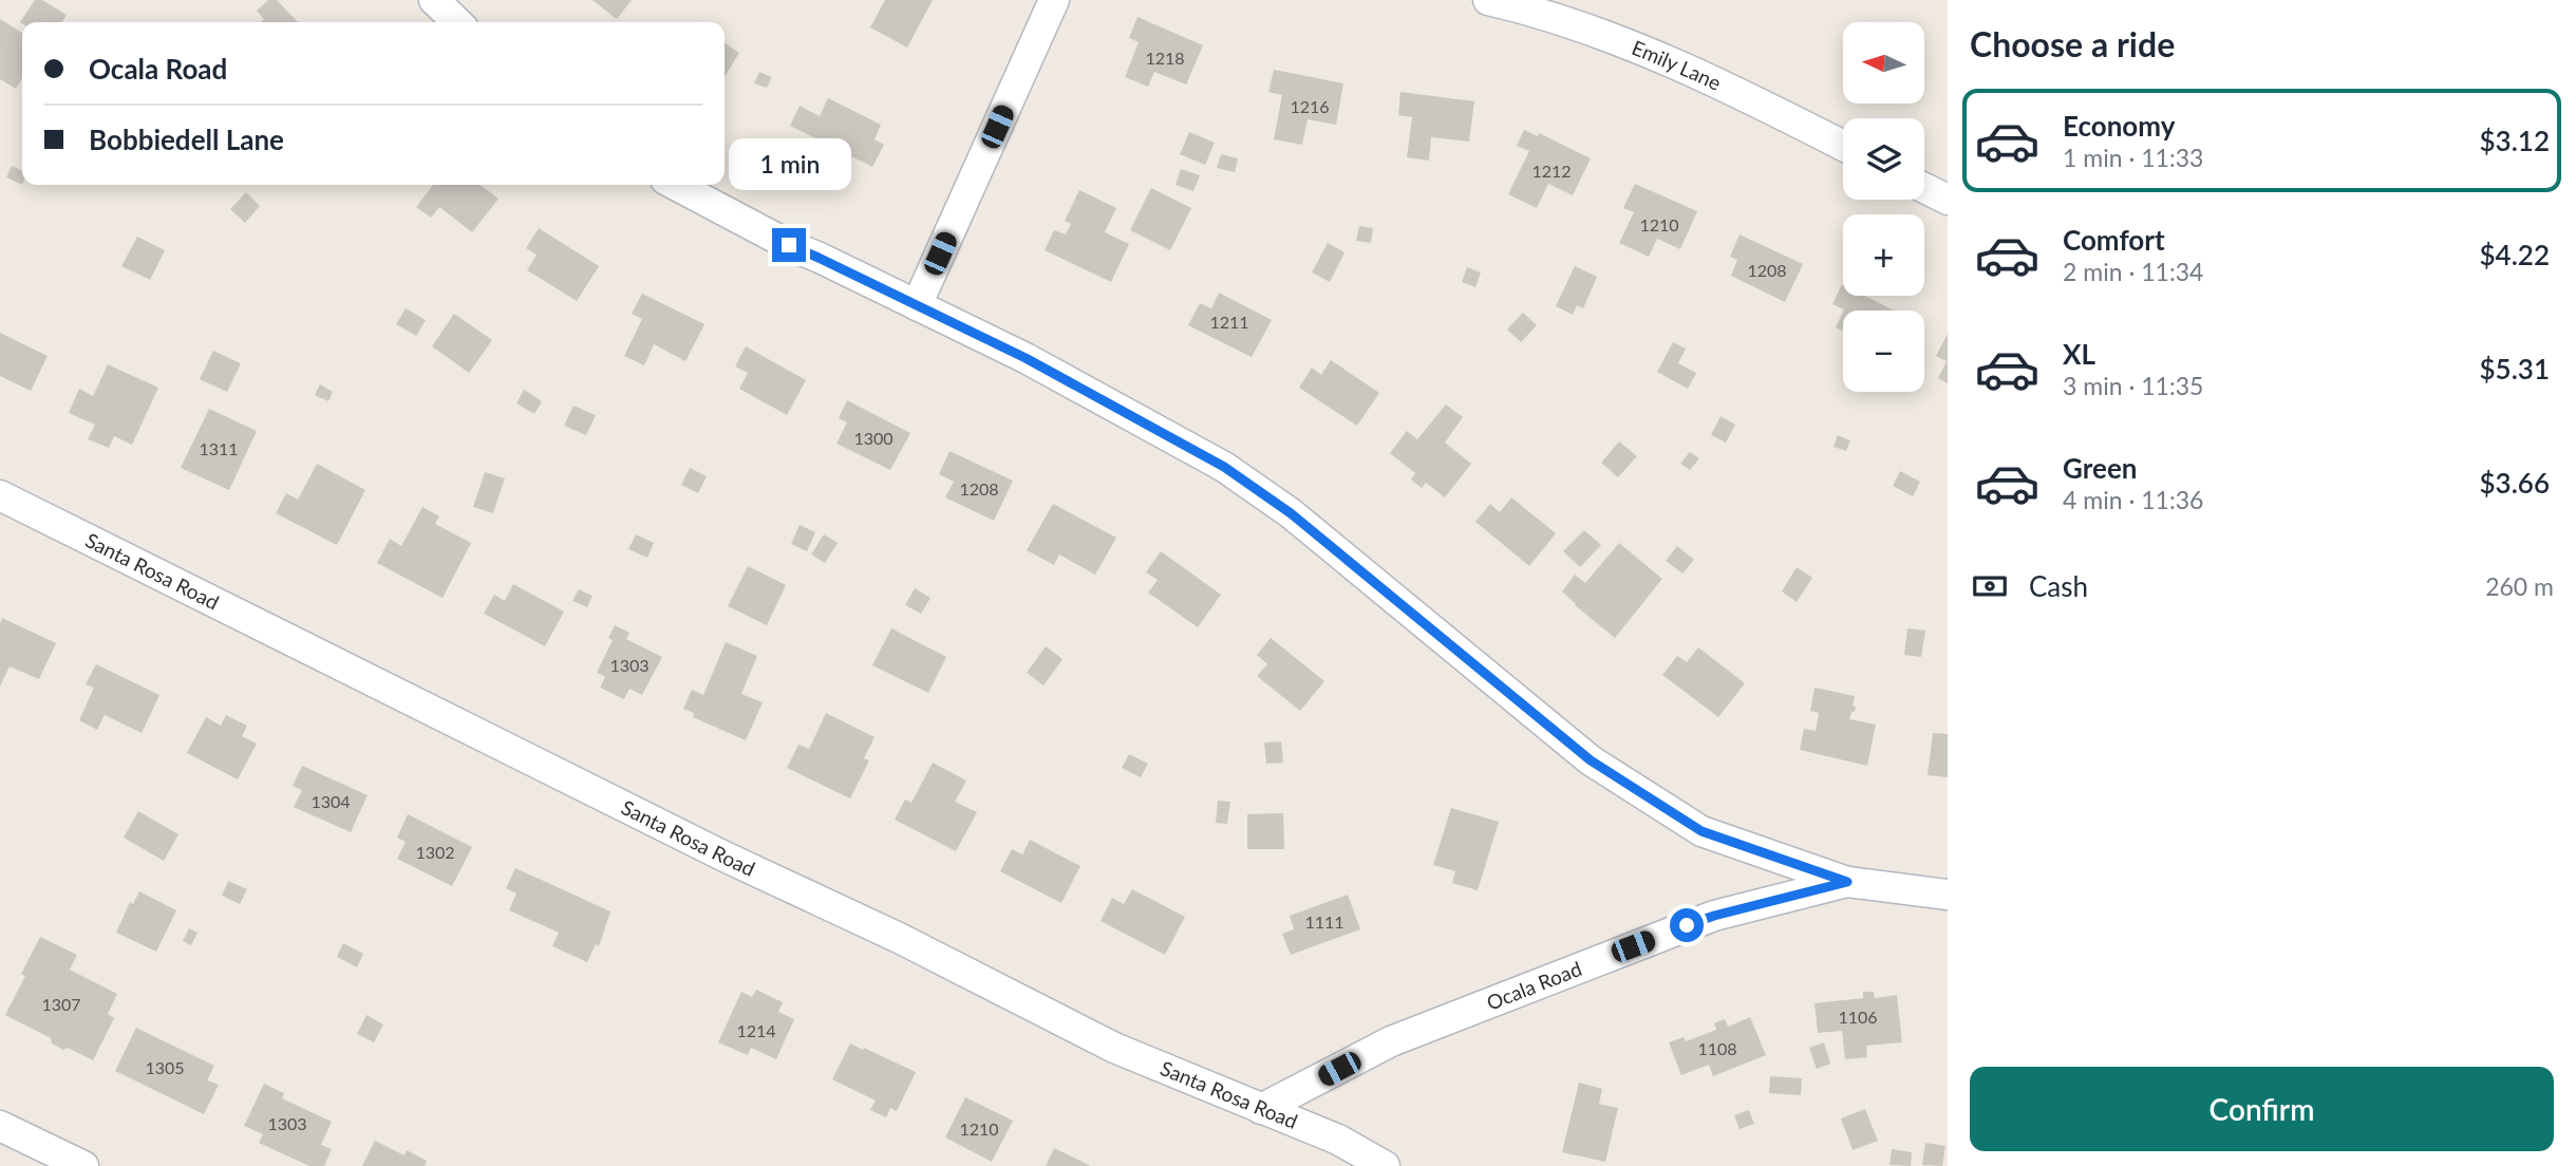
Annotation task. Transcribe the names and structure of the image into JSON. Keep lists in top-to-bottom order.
{
  "streets": {
    "street": ["Emily Lane", "Santa Rosa Road", "Ocala Road"]
  },
  "crossings": [
    ["Santa Rosa Road", "Ocala Road"]
  ],
  "house_numbers": [
    "1218",
    "1216",
    "1212",
    "1210",
    "1208",
    "1211",
    "1300",
    "1311",
    "1208",
    "1303",
    "1304",
    "1302",
    "1111",
    "1307",
    "1106",
    "1214",
    "1108",
    "1305",
    "1303",
    "1210"
  ],
  "north": "left",
  "page": {
    "heading": "Choose a ride",
    "map_buttons": ["+", "−"],
    "banner": ["Ocala Road", "Bobbiedell Lane"],
    "list": [
      {
        "name": "Economy",
        "note": "1 min · 11:33",
        "value": "$3.12"
      },
      {
        "name": "Comfort",
        "note": "2 min · 11:34",
        "value": "$4.22"
      },
      {
        "name": "XL",
        "note": "3 min · 11:35",
        "value": "$5.31"
      },
      {
        "name": "Green",
        "note": "4 min · 11:36",
        "value": "$3.66"
      }
    ],
    "bubble": "1 min",
    "pay": ["Cash", "260 m"],
    "buttons": "Confirm"
  }
}
